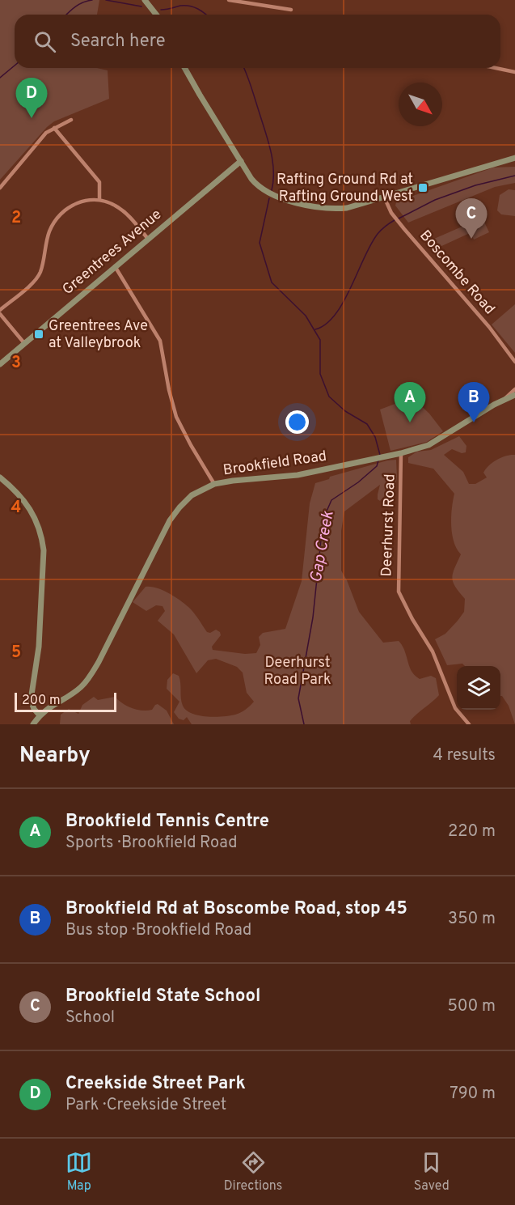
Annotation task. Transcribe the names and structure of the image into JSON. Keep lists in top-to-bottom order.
{
  "streets": {
    "main road": ["Greentrees Avenue", "Brookfield Road"],
    "street": ["Boscombe Road", "Deerhurst Road"]
  },
  "crossings": [
    ["Brookfield Road", "Deerhurst Road"]
  ],
  "water": ["Gap Creek"],
  "parks": ["Deerhurst Road Park"],
  "places": {
    "transit": ["Rafting Ground Rd at Rafting Ground West", "Greentrees Ave at Valleybrook"]
  },
  "scale_bar": "200 m",
  "north": "bottom right",
  "page": {
    "search": "Search here",
    "pins": [
      "D",
      "C",
      "A",
      "B"
    ],
    "scale": "200 m",
    "heading": ["Nearby", "4 results"],
    "list": [
      {
        "mark": "A",
        "name": "Brookfield Tennis Centre",
        "note": "Sports · Brookfield Road",
        "value": "220 m"
      },
      {
        "mark": "B",
        "name": "Brookfield Rd at Boscombe Road, stop 45",
        "note": "Bus stop · Brookfield Road",
        "value": "350 m"
      },
      {
        "mark": "C",
        "name": "Brookfield State School",
        "note": "School",
        "value": "500 m"
      },
      {
        "mark": "D",
        "name": "Creekside Street Park",
        "note": "Park · Creekside Street",
        "value": "790 m"
      }
    ],
    "nav": ["Map", "Directions", "Saved"]
  },
  "grid": {
    "rows": [
      "2",
      "3",
      "4",
      "5"
    ]
  }
}
